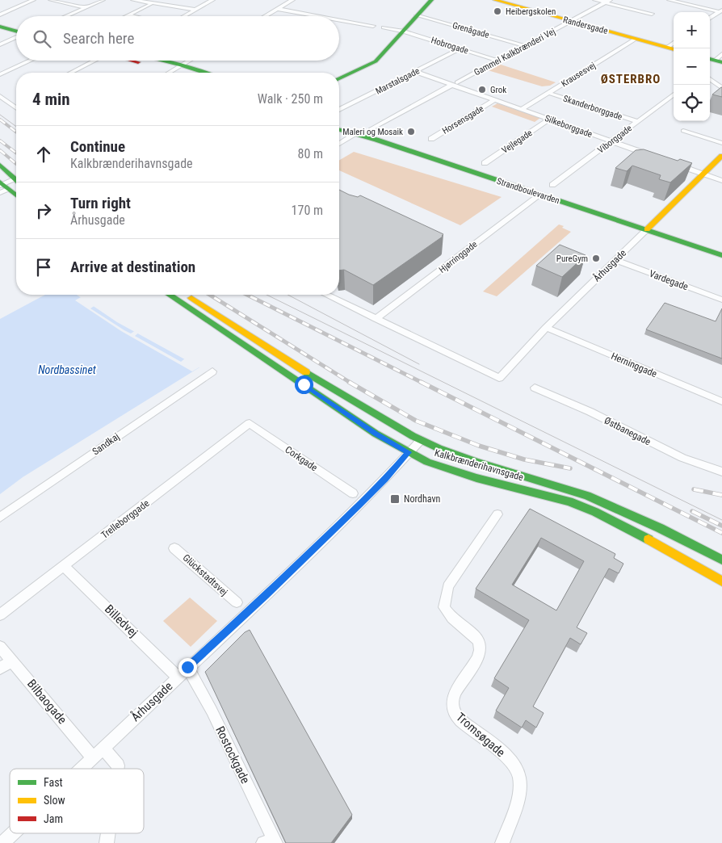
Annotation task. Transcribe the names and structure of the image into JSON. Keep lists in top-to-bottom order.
{
  "streets": {
    "street": [
      "Randersgade",
      "Grenågade",
      "Hobrogade",
      "Gammel Kalkbrænderi Vej",
      "Krausesvej",
      "Marstalsgade",
      "Skanderborggade",
      "Horsensgade",
      "Silkeborggade",
      "Viborggade",
      "Vejlegade",
      "Strandboulevarden",
      "Hjørringgade",
      "Århusgade",
      "Vardegade",
      "Herninggade",
      "Østbanegade",
      "Sandkaj",
      "Corkgade",
      "Kalkbrænderihavnsgade",
      "Trelleborggade",
      "Glückstadtsvej",
      "Billedvej",
      "Bilbaogade",
      "Tromsøgade",
      "Rostockgade"
    ]
  },
  "crossings": [
    ["Randersgade", "Gammel Kalkbrænderi Vej"],
    ["Randersgade", "Krausesvej"],
    ["Grenågade", "Gammel Kalkbrænderi Vej"],
    ["Hobrogade", "Gammel Kalkbrænderi Vej"],
    ["Hobrogade", "Marstalsgade"],
    ["Gammel Kalkbrænderi Vej", "Silkeborggade"],
    ["Krausesvej", "Skanderborggade"],
    ["Krausesvej", "Silkeborggade"],
    ["Marstalsgade", "Silkeborggade"],
    ["Skanderborggade", "Viborggade"],
    ["Horsensgade", "Silkeborggade"],
    ["Silkeborggade", "Viborggade"],
    ["Silkeborggade", "Vejlegade"],
    ["Strandboulevarden", "Hjørringgade"],
    ["Strandboulevarden", "Århusgade"],
    ["Hjørringgade", "Århusgade"],
    ["Århusgade", "Vardegade"],
    ["Århusgade", "Herninggade"],
    ["Århusgade", "Kalkbrænderihavnsgade"],
    ["Århusgade", "Billedvej"],
    ["Århusgade", "Bilbaogade"],
    ["Århusgade", "Rostockgade"],
    ["Corkgade", "Trelleborggade"],
    ["Trelleborggade", "Billedvej"]
  ],
  "districts": ["ØSTERBRO"],
  "water": ["Nordbassinet"],
  "places": {
    "other": [
      "Heibergskolen",
      "Grok",
      "Maleri og Mosaik",
      "PureGym"
    ],
    "transit": ["Nordhavn"]
  },
  "legend": ["Fast", "Slow", "Jam"],
  "page": {
    "map_buttons": ["+", "−"],
    "search": "Search here",
    "heading": ["4 min", "Walk · 250 m"],
    "list": [
      ["Continue", "Kalkbrænderihavnsgade", "80 m"],
      ["Turn right", "Århusgade", "170 m"],
      "Arrive at destination"
    ]
  }
}
